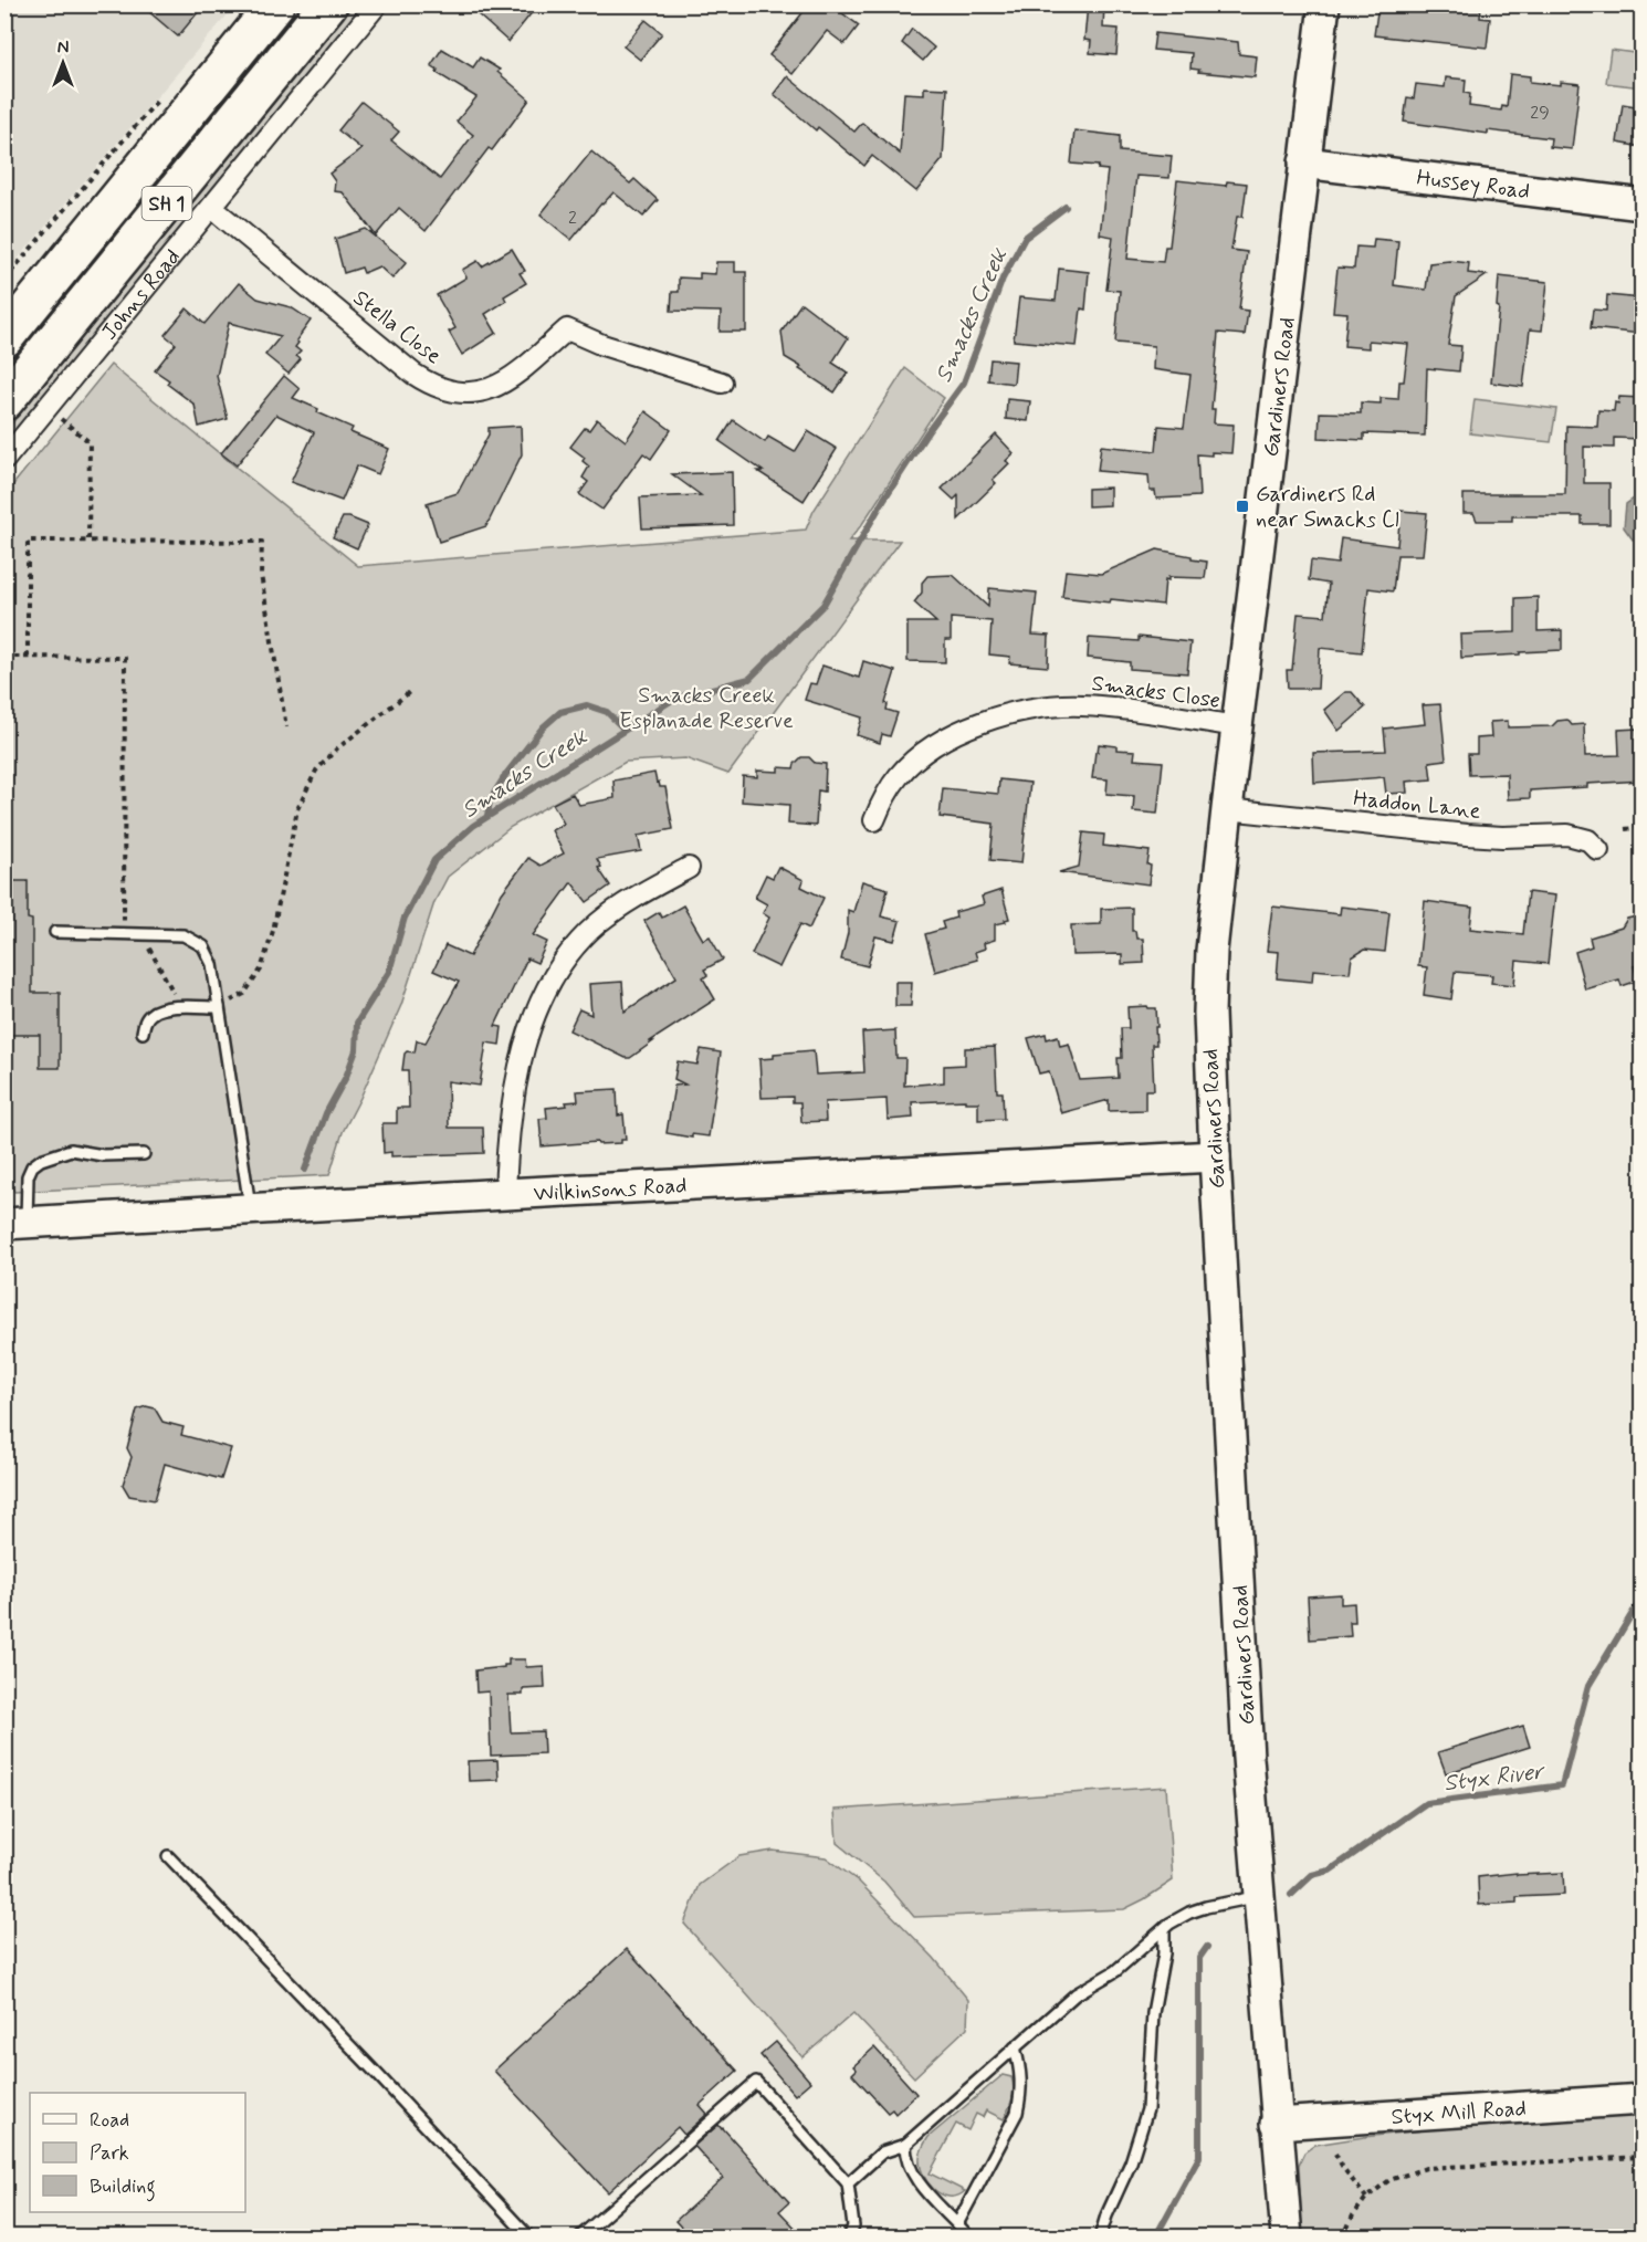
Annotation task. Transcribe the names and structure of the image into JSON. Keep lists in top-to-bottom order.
{
  "streets": {
    "highway": ["SH 1", "Johns Road"],
    "street": [
      "Hussey Road",
      "Stella Close",
      "Gardiners Road",
      "Smacks Close",
      "Haddon Lane",
      "Wilkinsons Road",
      "Styx Mill Road"
    ]
  },
  "crossings": [
    ["Hussey Road", "Gardiners Road"],
    ["Johns Road", "Stella Close"],
    ["Gardiners Road", "Smacks Close"],
    ["Gardiners Road", "Haddon Lane"],
    ["Gardiners Road", "Wilkinsons Road"],
    ["Gardiners Road", "Styx Mill Road"]
  ],
  "water": ["Smacks Creek", "Styx River"],
  "parks": ["Smacks Creek Esplanade Reserve"],
  "places": {
    "transit": ["Gardiners Rd near Smacks Cl"]
  },
  "house_numbers": ["29", "2"],
  "legend": ["Road", "Park", "Building"],
  "north": "top"
}
